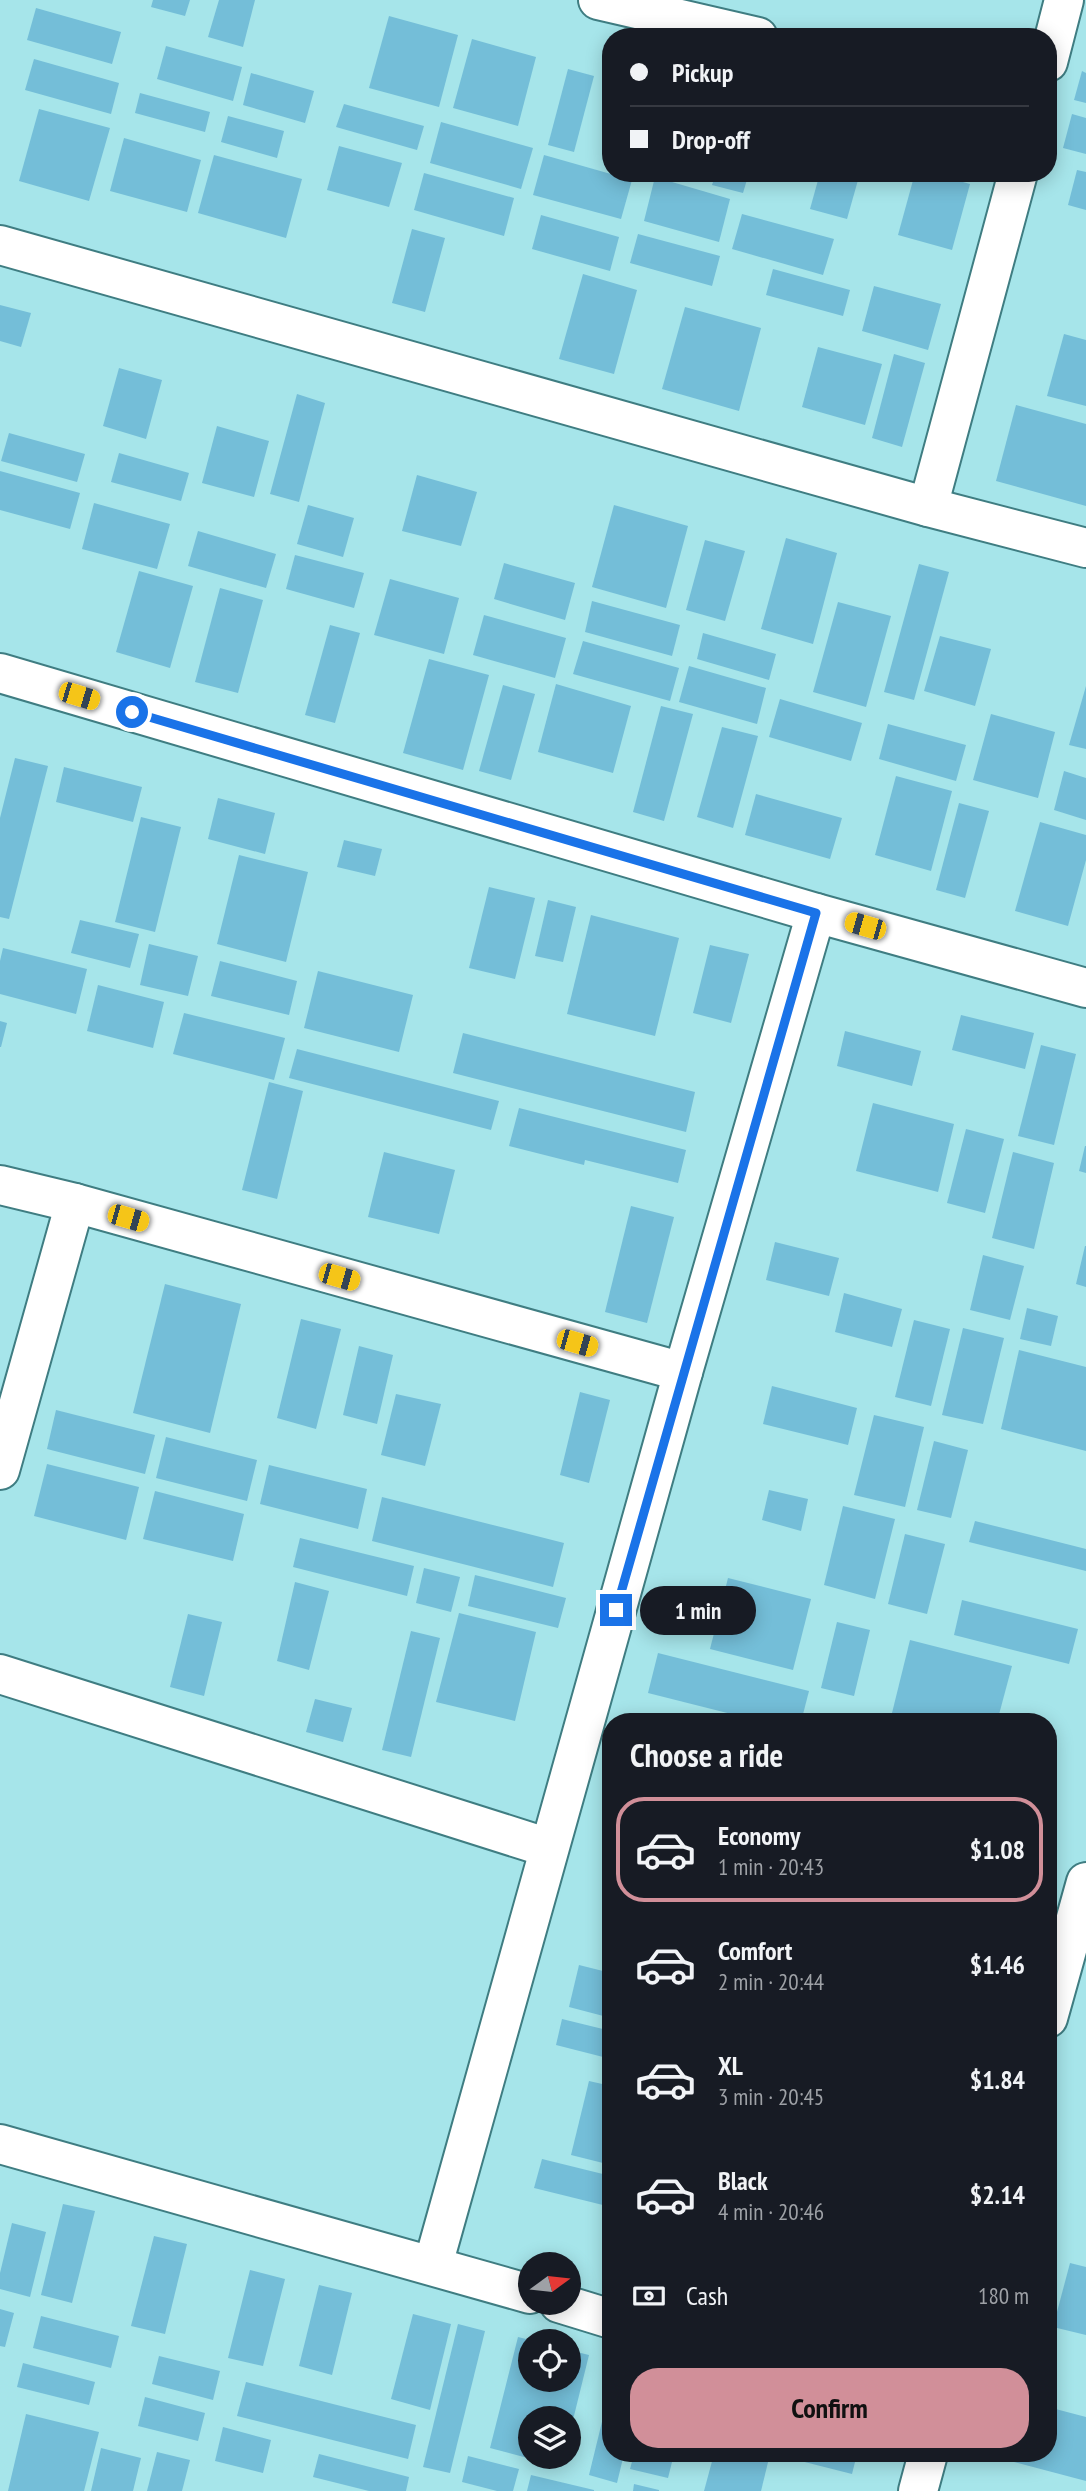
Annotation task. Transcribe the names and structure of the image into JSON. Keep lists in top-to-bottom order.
{
  "north": "right",
  "page": {
    "banner": ["Pickup", "Drop-off"],
    "bubble": "1 min",
    "heading": "Choose a ride",
    "list": [
      {
        "name": "Economy",
        "note": "1 min · 20:43",
        "value": "$1.08"
      },
      {
        "name": "Comfort",
        "note": "2 min · 20:44",
        "value": "$1.46"
      },
      {
        "name": "XL",
        "note": "3 min · 20:45",
        "value": "$1.84"
      },
      {
        "name": "Black",
        "note": "4 min · 20:46",
        "value": "$2.14"
      }
    ],
    "pay": ["Cash", "180 m"],
    "buttons": "Confirm"
  }
}
